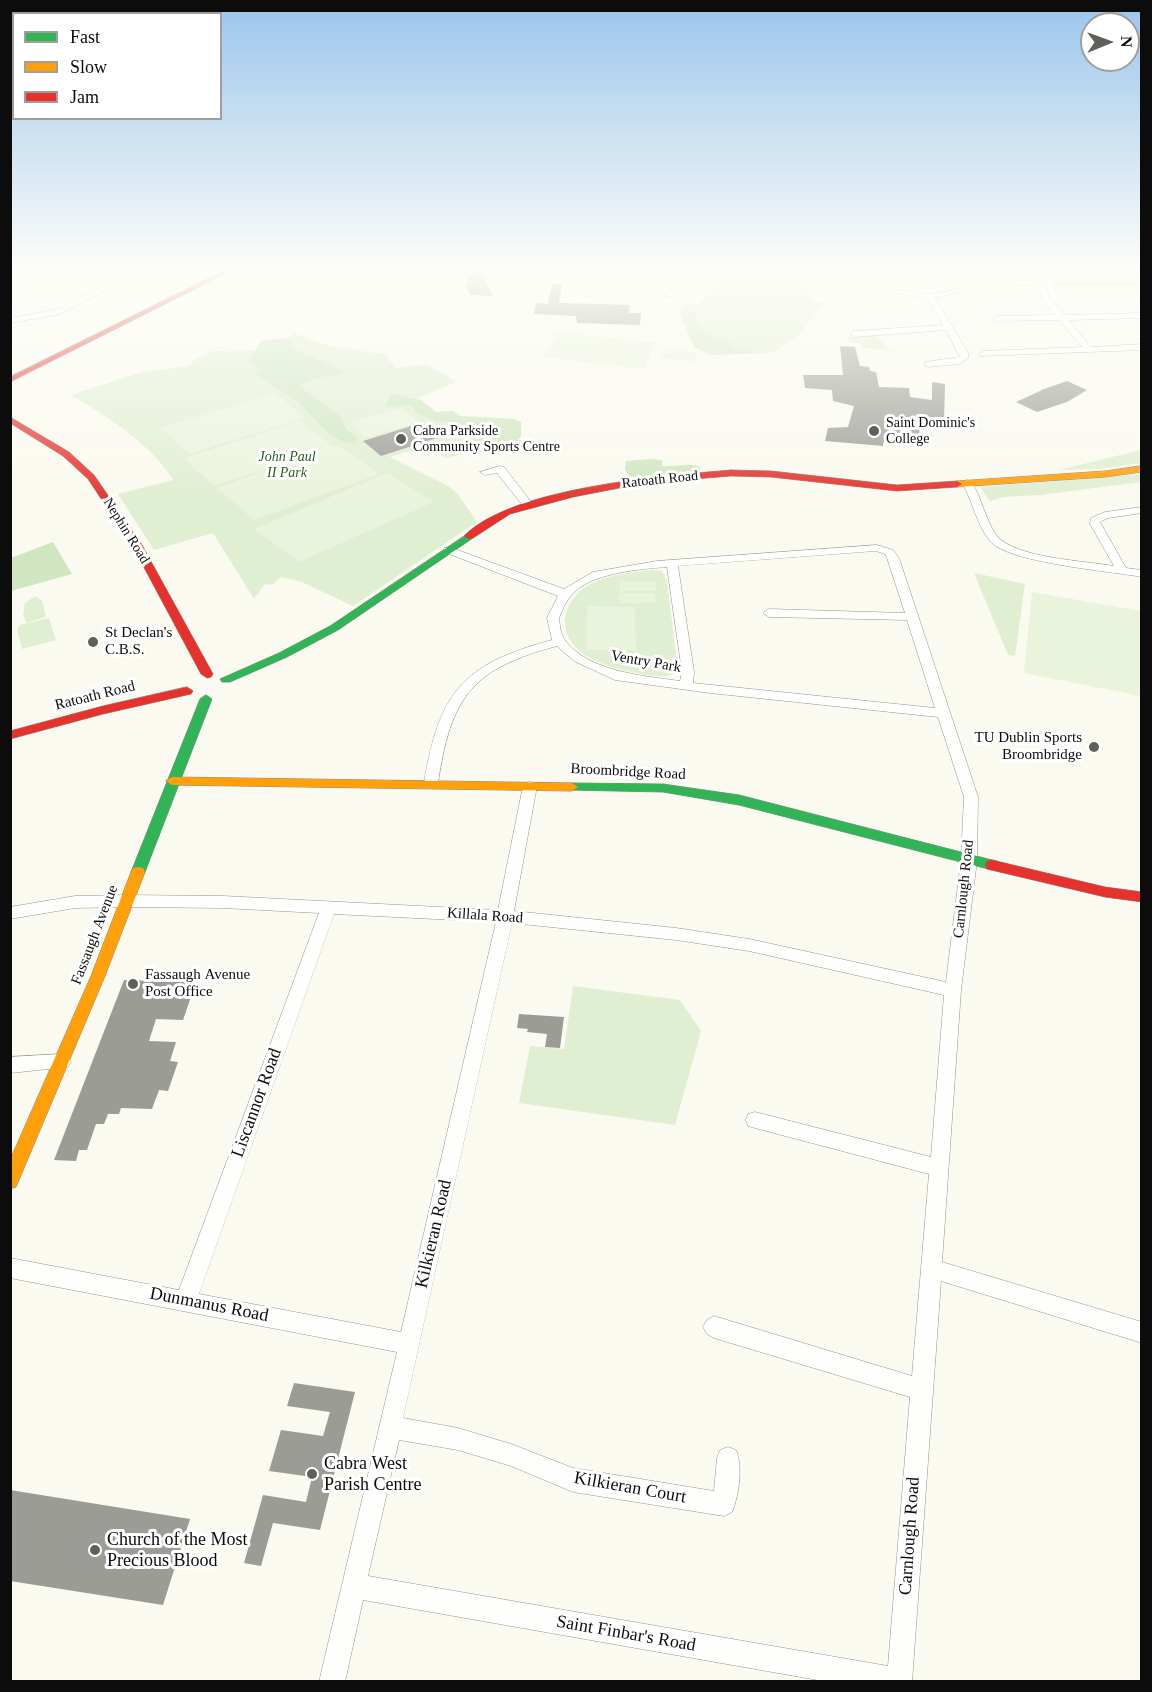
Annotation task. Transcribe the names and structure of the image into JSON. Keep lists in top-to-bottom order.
{
  "streets": {
    "street": [
      "Ratoath Road",
      "Nephin Road",
      "Ventry Park",
      "Broombridge Road",
      "Carnlough Road",
      "Killala Road",
      "Fassaugh Avenue",
      "Liscannor Road",
      "Kilkieran Road",
      "Dunmanus Road",
      "Kilkieran Court",
      "Saint Finbar's Road"
    ]
  },
  "crossings": [
    ["Ratoath Road", "Fassaugh Avenue"],
    ["Ventry Park", "Carnlough Road"],
    ["Broombridge Road", "Carnlough Road"],
    ["Broombridge Road", "Fassaugh Avenue"],
    ["Broombridge Road", "Kilkieran Road"],
    ["Carnlough Road", "Killala Road"],
    ["Carnlough Road", "Saint Finbar's Road"],
    ["Killala Road", "Fassaugh Avenue"],
    ["Killala Road", "Liscannor Road"],
    ["Killala Road", "Kilkieran Road"],
    ["Liscannor Road", "Dunmanus Road"],
    ["Kilkieran Road", "Dunmanus Road"],
    ["Kilkieran Road", "Kilkieran Court"],
    ["Kilkieran Road", "Saint Finbar's Road"]
  ],
  "parks": ["John Paul II Park"],
  "places": [
    "Saint Dominic's College",
    "Cabra Parkside Community Sports Centre",
    "St Declan's C.B.S.",
    "TU Dublin Sports Broombridge",
    "Fassaugh Avenue Post Office",
    "Cabra West Parish Centre",
    "Church of the Most Precious Blood"
  ],
  "legend": ["Fast", "Slow", "Jam"],
  "north": "right"
}
